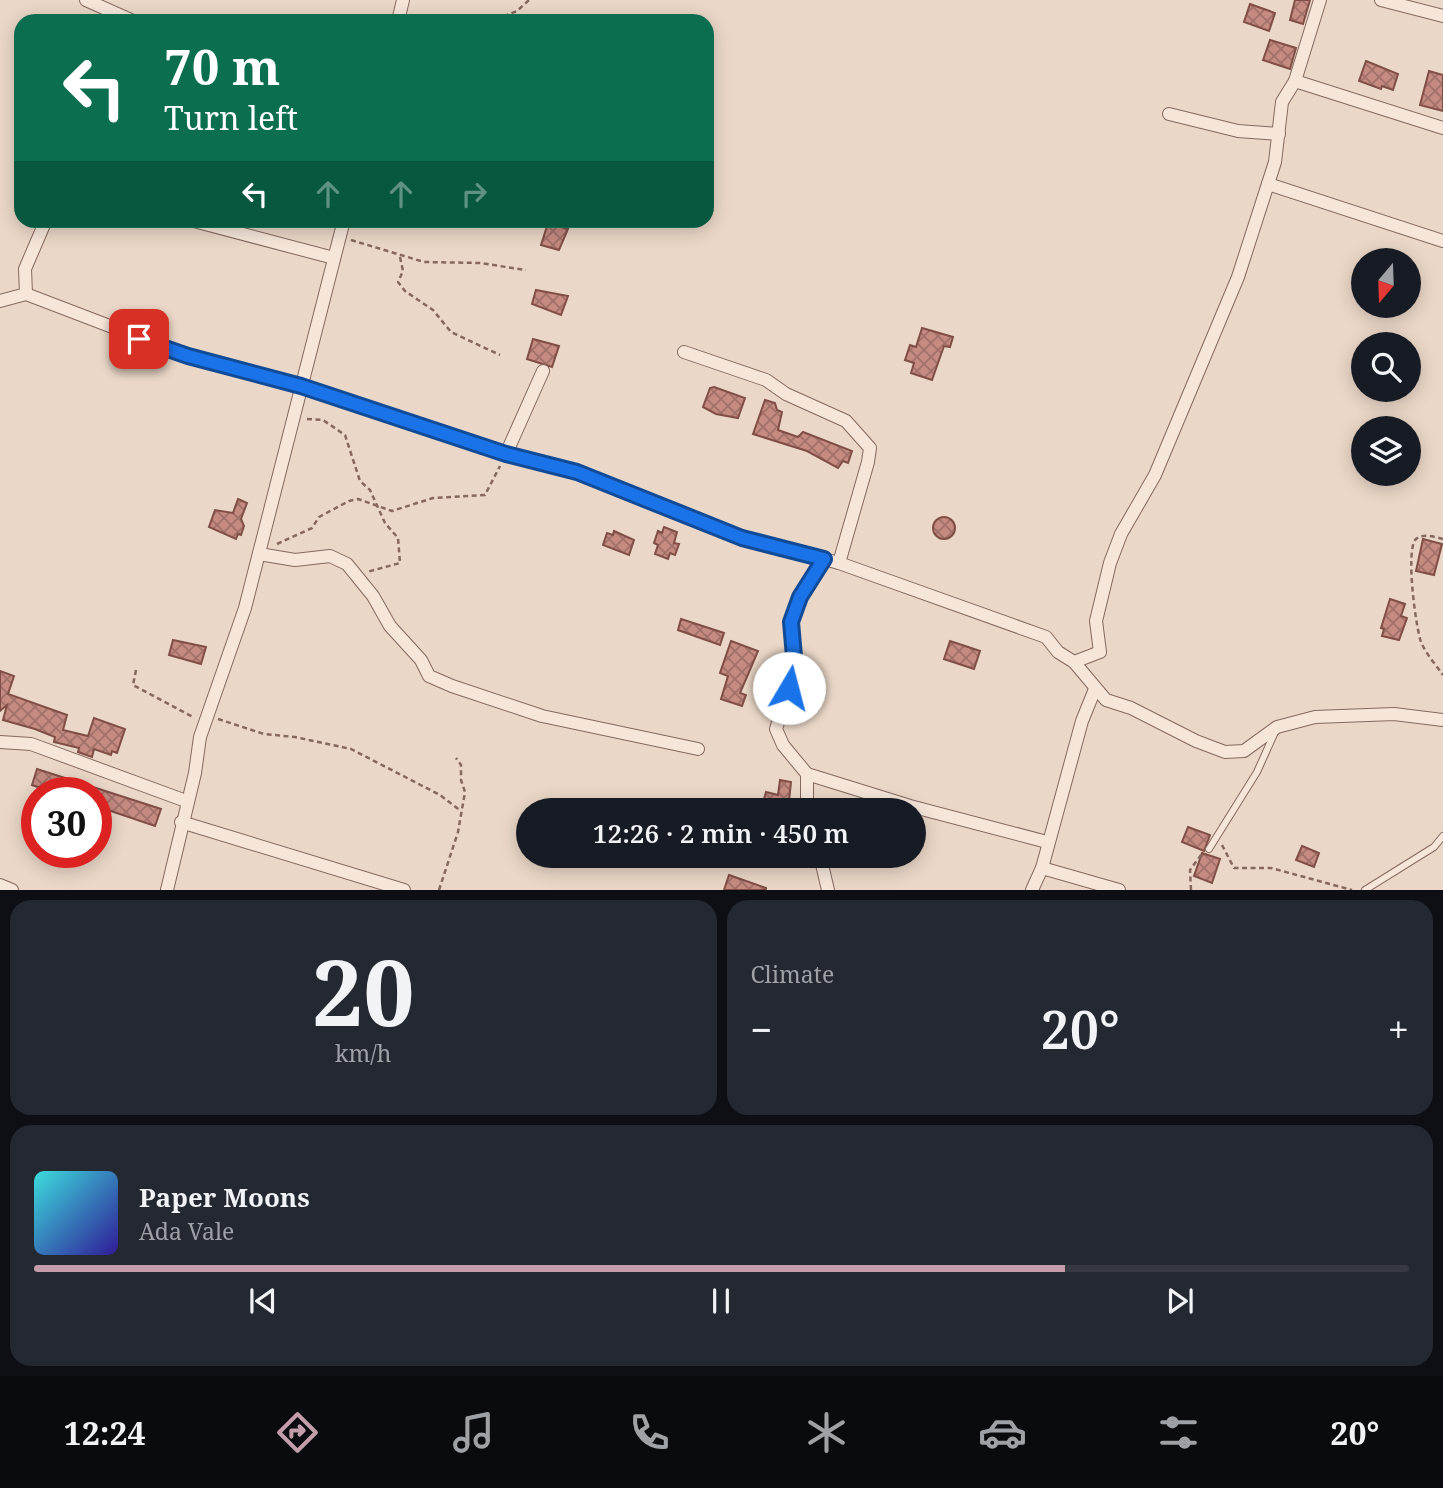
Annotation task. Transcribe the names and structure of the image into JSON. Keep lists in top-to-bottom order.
{
  "north": "bottom",
  "page": {
    "turn": ["70 m", "Turn left"],
    "limit": "30",
    "trip": "12:26 · 2 min · 450 m",
    "tile": [
      ["20", "km/h"],
      "Climate"
    ],
    "heat": ["−", "20°", "+"],
    "song": ["Paper Moons", "Ada Vale"],
    "tabs": ["12:24", "20°"]
  }
}
